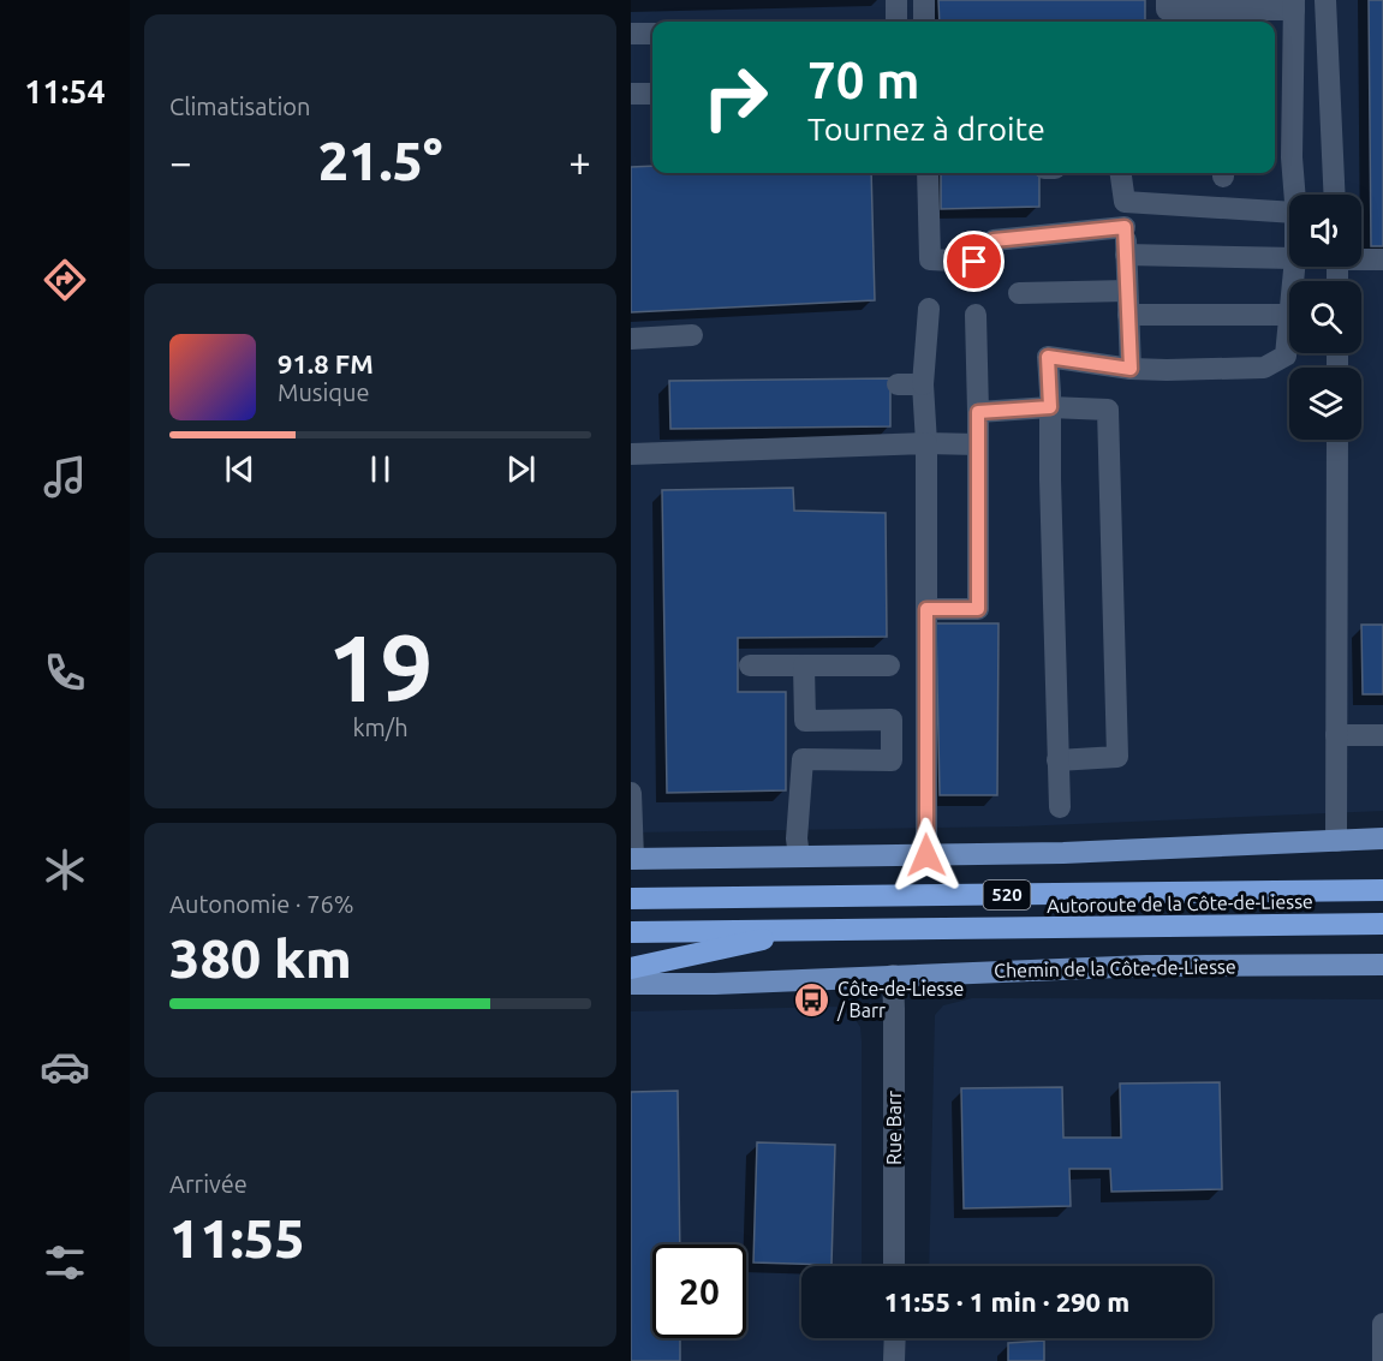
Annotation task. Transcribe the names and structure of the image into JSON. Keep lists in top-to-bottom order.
{
  "streets": {
    "highway": ["520", "Autoroute de la Côte-de-Liesse"],
    "main road": ["Chemin de la Côte-de-Liesse"],
    "street": ["Rue Barr"]
  },
  "crossings": [
    ["Chemin de la Côte-de-Liesse", "Rue Barr"]
  ],
  "places": {
    "bus stop": ["Côte-de-Liesse / Barr"]
  },
  "page": {
    "tabs": "11:54",
    "tile": [
      "Climatisation",
      ["19", "km/h"],
      ["Autonomie · 76%", "380 km"],
      ["Arrivée", "11:55"]
    ],
    "turn": ["70 m", "Tournez à droite"],
    "heat": ["−", "21.5°", "+"],
    "song": ["91.8 FM", "Musique"],
    "limit": "20",
    "trip": "11:55 · 1 min · 290 m"
  }
}
